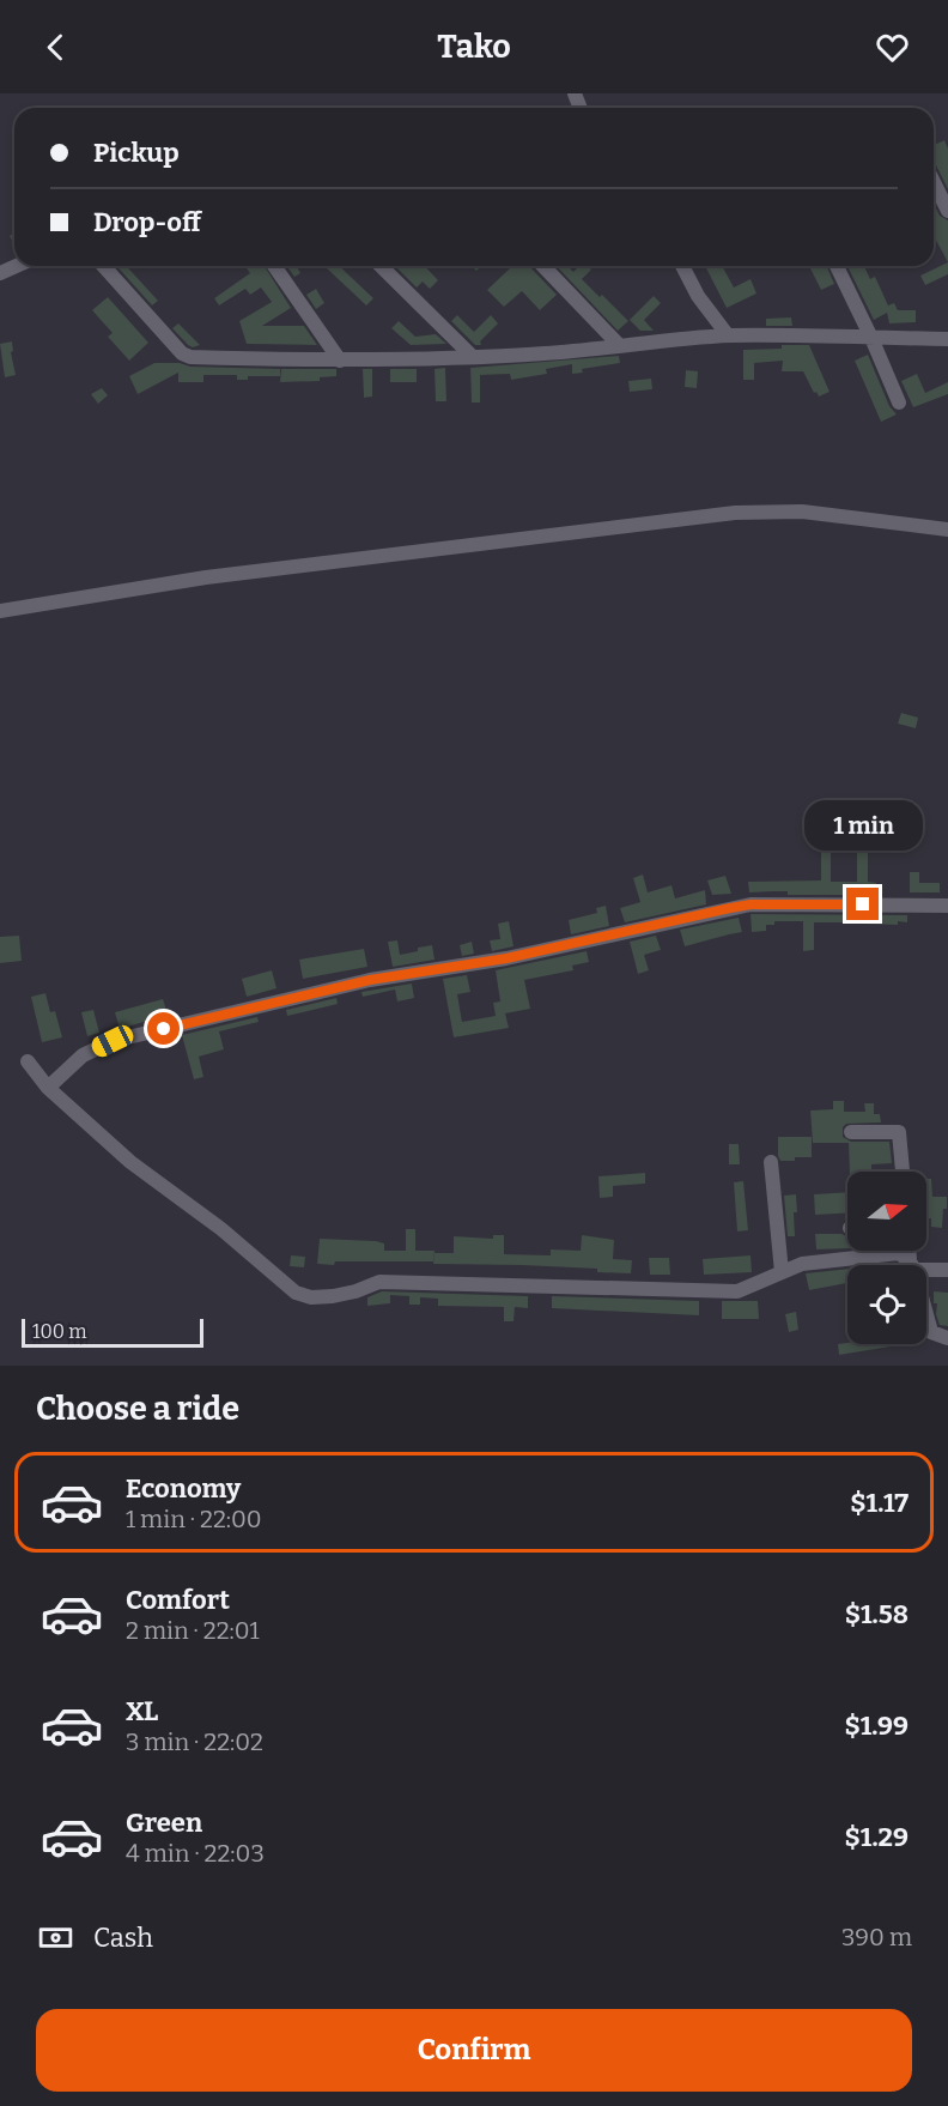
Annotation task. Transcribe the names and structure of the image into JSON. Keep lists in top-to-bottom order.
{
  "scale_bar": "100 m",
  "north": "right",
  "page": {
    "header": "Tako",
    "banner": ["Pickup", "Drop-off"],
    "bubble": "1 min",
    "scale": "100 m",
    "heading": "Choose a ride",
    "list": [
      {
        "name": "Economy",
        "note": "1 min · 22:00",
        "value": "$1.17"
      },
      {
        "name": "Comfort",
        "note": "2 min · 22:01",
        "value": "$1.58"
      },
      {
        "name": "XL",
        "note": "3 min · 22:02",
        "value": "$1.99"
      },
      {
        "name": "Green",
        "note": "4 min · 22:03",
        "value": "$1.29"
      }
    ],
    "pay": ["Cash", "390 m"],
    "buttons": "Confirm"
  }
}
